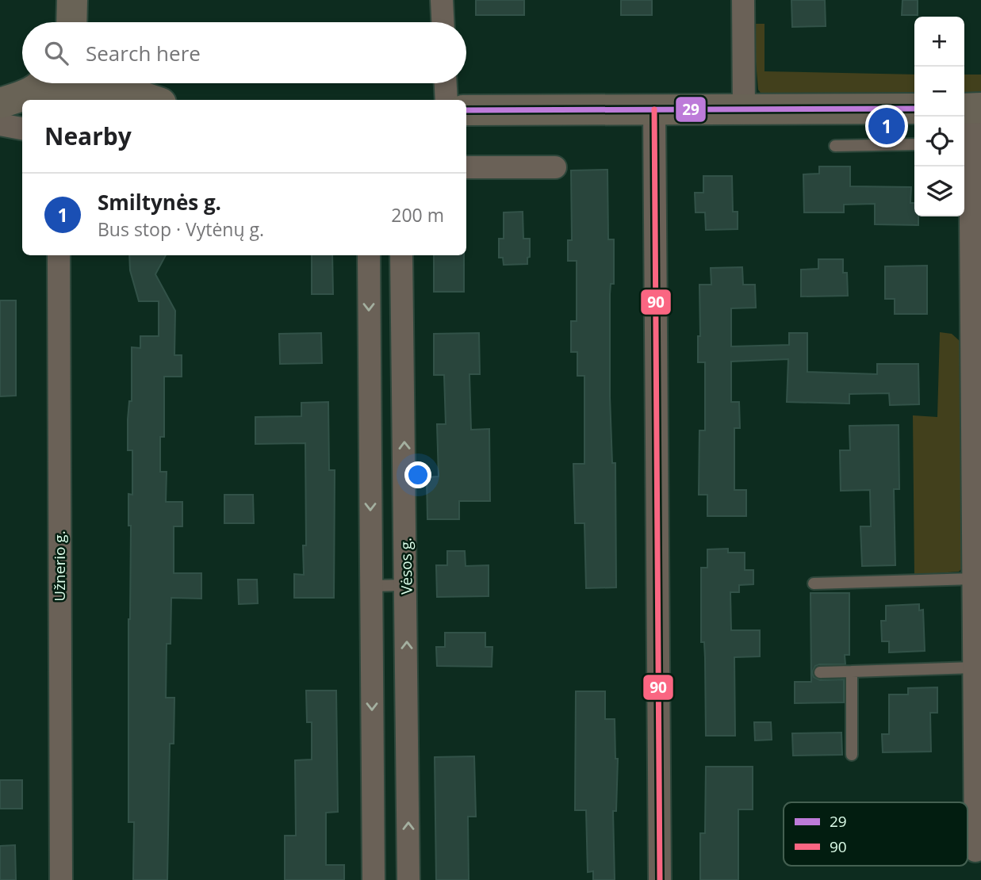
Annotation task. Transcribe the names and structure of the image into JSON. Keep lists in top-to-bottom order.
{
  "streets": {
    "street": ["Užnerio g.", "Vėsos g."]
  },
  "lines": ["transit line 29", "transit line 90"],
  "legend": ["29", "90"],
  "page": {
    "map_buttons": ["+", "−"],
    "search": "Search here",
    "heading": "Nearby",
    "pins": "1",
    "list": [
      {
        "mark": "1",
        "name": "Smiltynės g.",
        "note": "Bus stop · Vytėnų g.",
        "value": "200 m"
      }
    ]
  }
}
